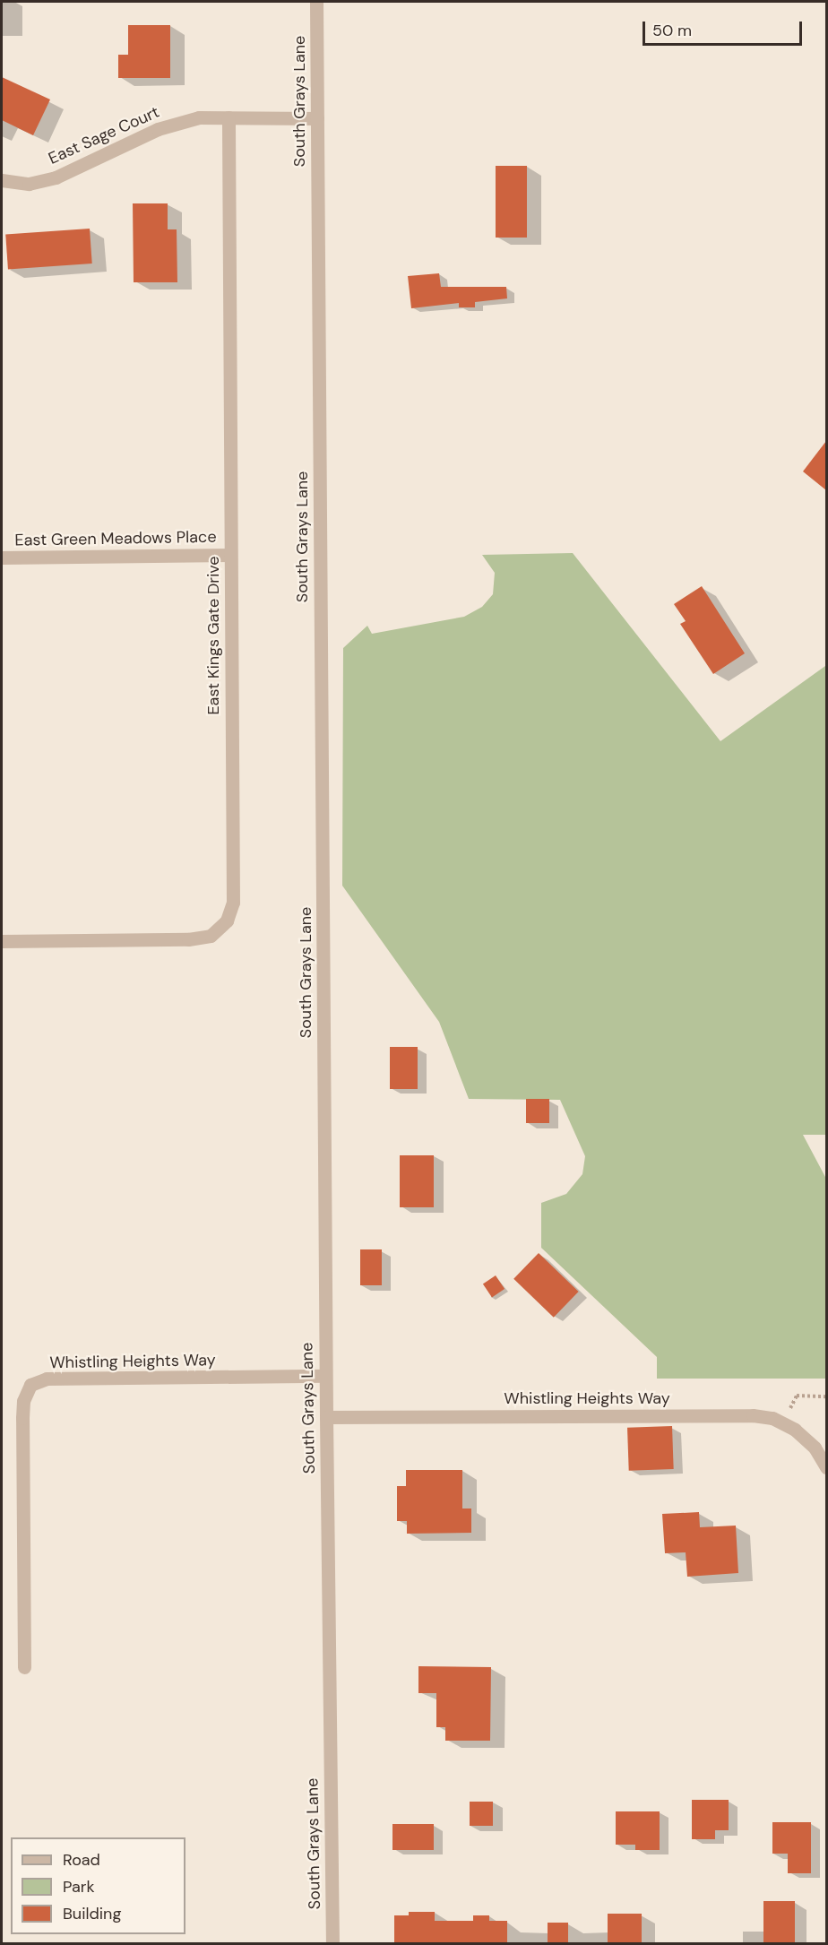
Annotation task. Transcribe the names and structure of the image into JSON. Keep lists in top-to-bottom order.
{
  "streets": {
    "street": [
      "South Grays Lane",
      "East Sage Court",
      "East Green Meadows Place",
      "East Kings Gate Drive",
      "Whistling Heights Way"
    ]
  },
  "crossings": [
    ["South Grays Lane", "East Sage Court"],
    ["South Grays Lane", "Whistling Heights Way"],
    ["East Sage Court", "East Kings Gate Drive"],
    ["East Green Meadows Place", "East Kings Gate Drive"]
  ],
  "legend": ["Road", "Park", "Building"],
  "scale_bar": "50 m"
}
